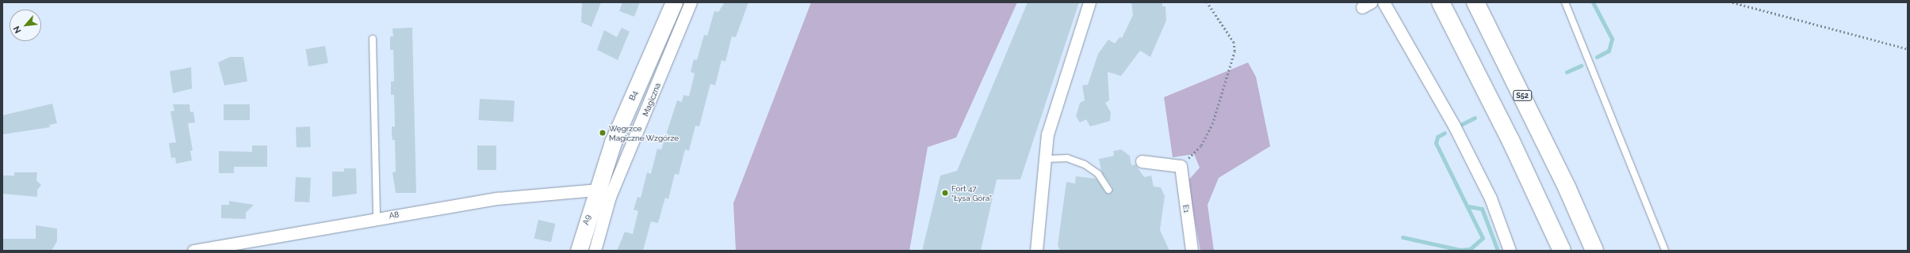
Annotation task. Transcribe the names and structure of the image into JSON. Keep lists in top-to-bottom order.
{
  "streets": {
    "highway": ["S52"],
    "street": [
      "B4",
      "Magiczna",
      "E1",
      "A8",
      "A9"
    ]
  },
  "crossings": [
    ["B4", "A8"],
    ["B4", "A9"],
    ["A8", "A9"]
  ],
  "places": ["Węgrzce Magiczne Wzgórze", "Fort 47 \"Łysa Góra\""],
  "north": "bottom left"
}
